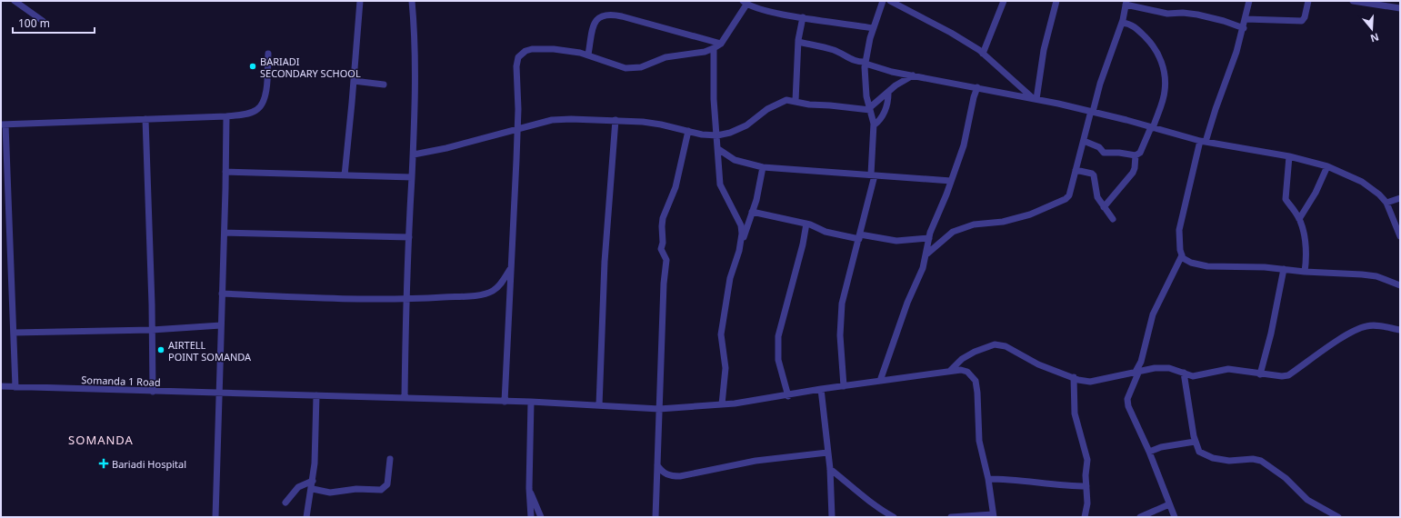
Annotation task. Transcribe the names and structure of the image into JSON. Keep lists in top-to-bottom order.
{
  "streets": {
    "street": ["Somanda 1 Road"]
  },
  "districts": ["SOMANDA"],
  "places": {
    "other": ["BARIADI SECONDARY SCHOOL", "AIRTELL POINT SOMANDA"],
    "health": ["Bariadi Hospital"]
  },
  "scale_bar": "100 m",
  "north": "bottom"
}
